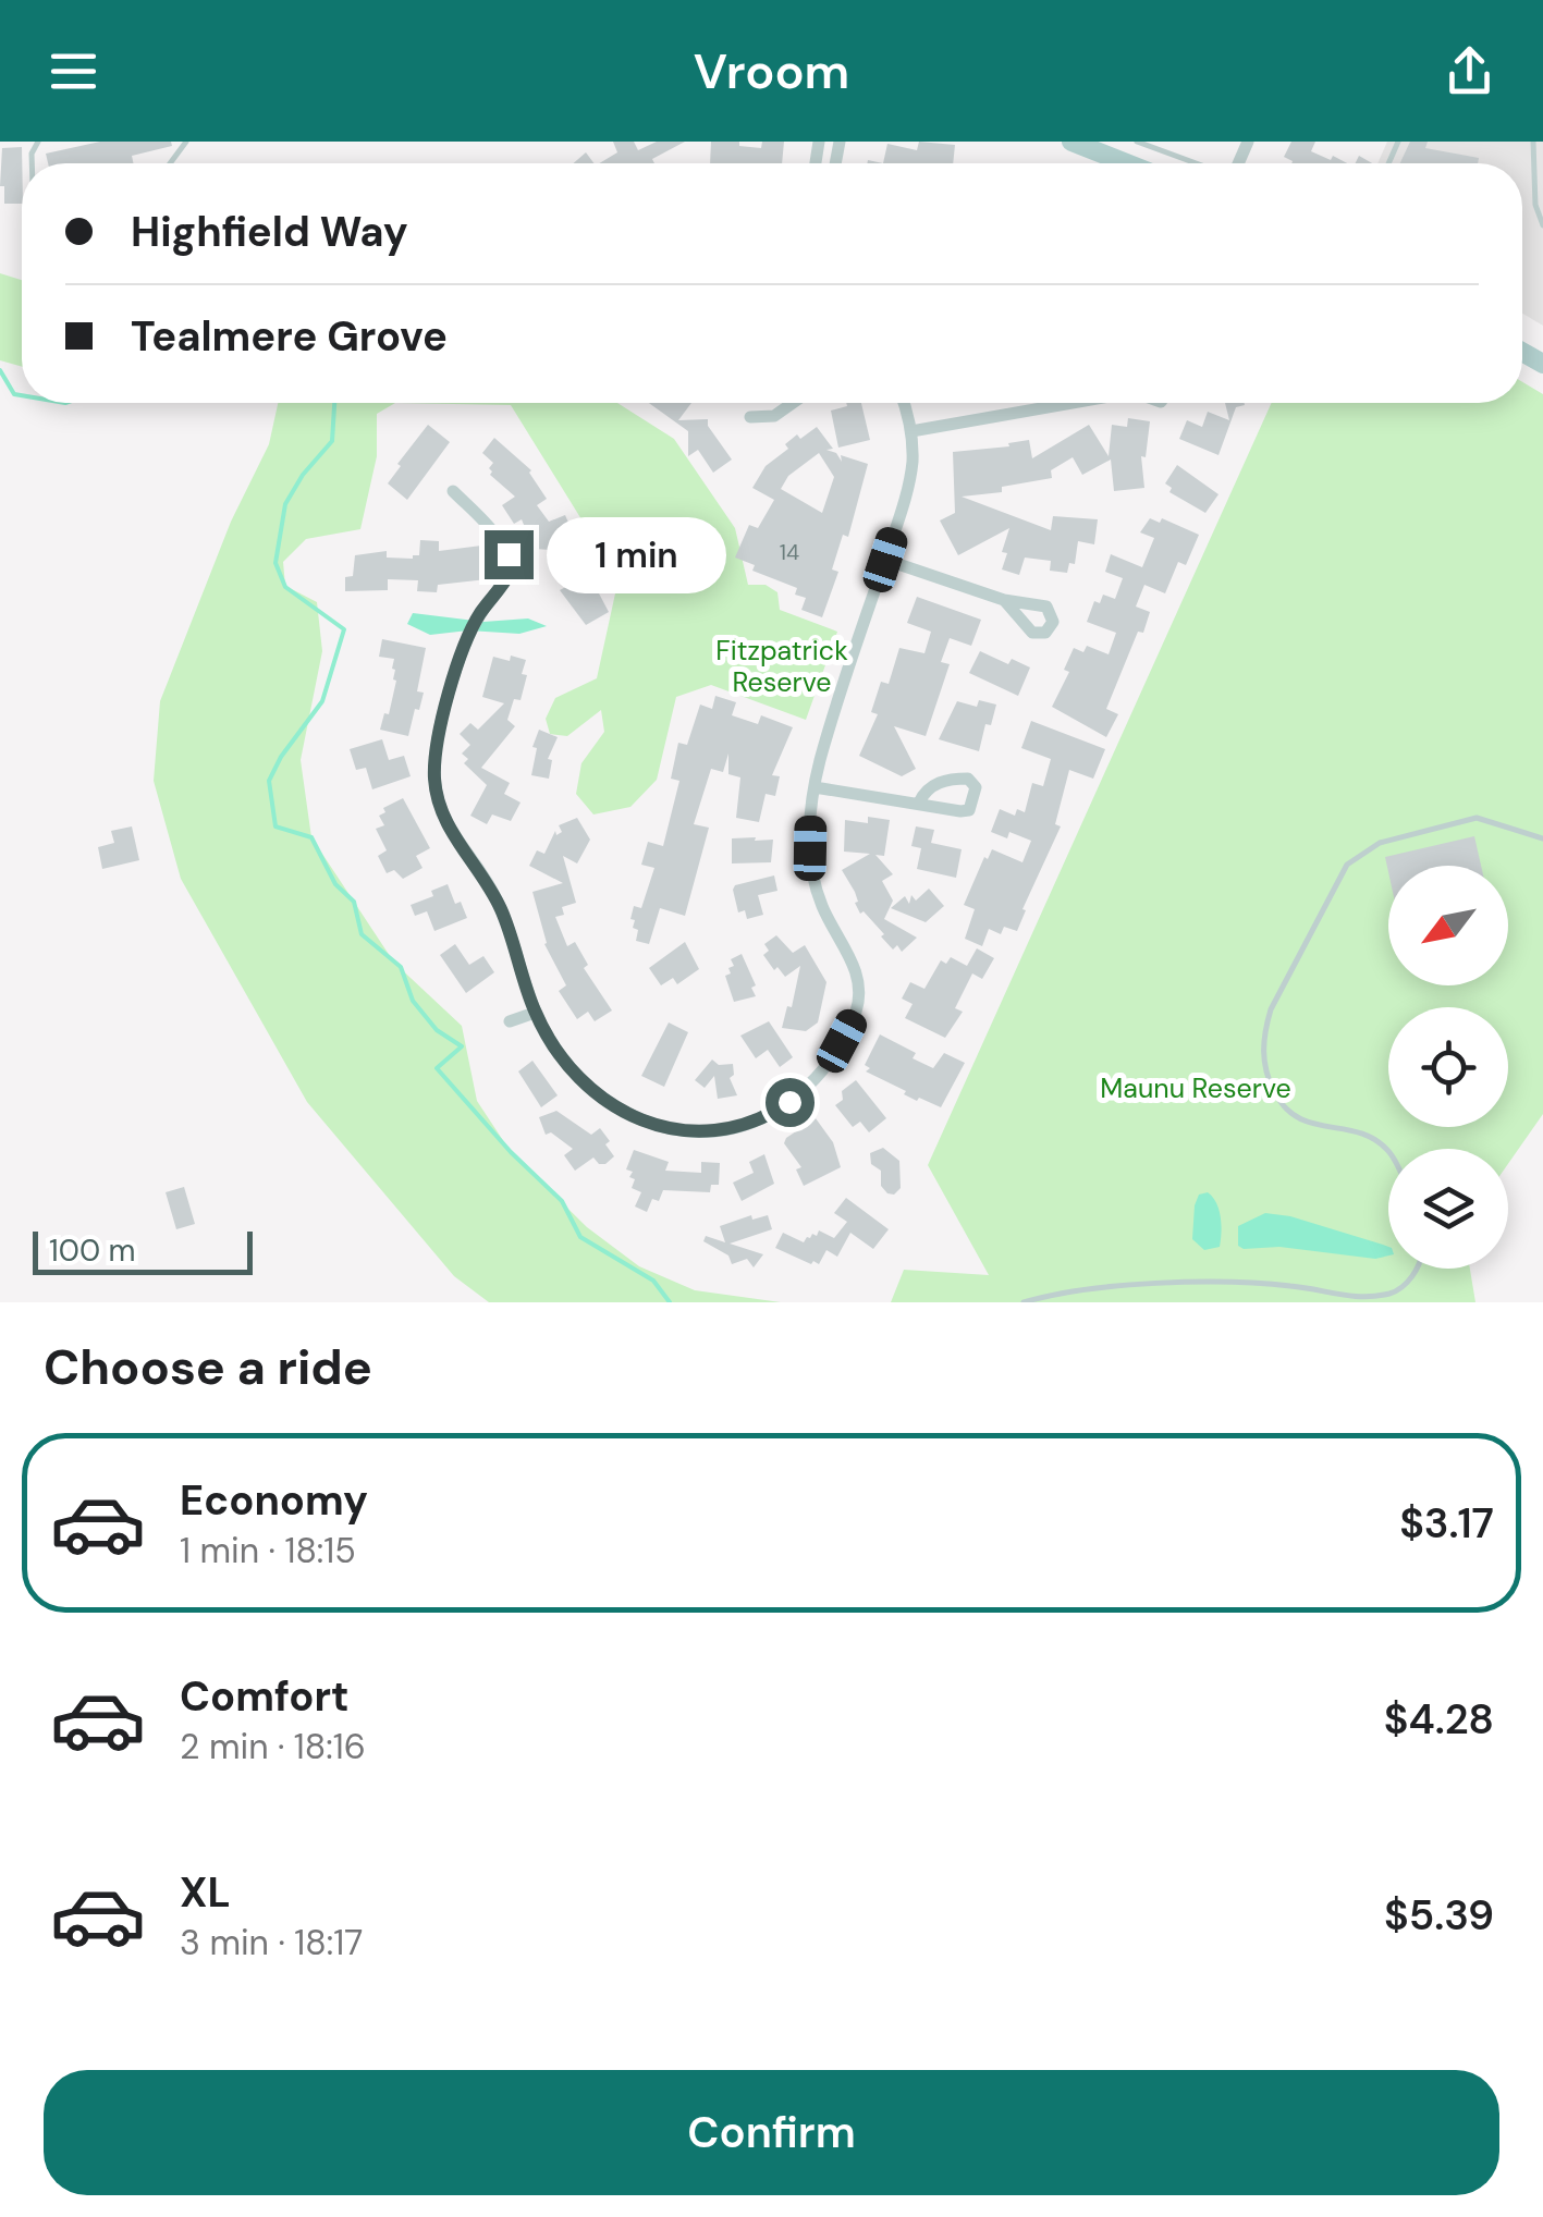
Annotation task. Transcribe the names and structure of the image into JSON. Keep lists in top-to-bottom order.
{
  "parks": ["Fitzpatrick Reserve", "Maunu Reserve"],
  "house_numbers": ["14"],
  "scale_bar": "100 m",
  "north": "bottom left",
  "page": {
    "header": "Vroom",
    "banner": ["Highfield Way", "Tealmere Grove"],
    "bubble": "1 min",
    "scale": "100 m",
    "heading": "Choose a ride",
    "list": [
      {
        "name": "Economy",
        "note": "1 min · 18:15",
        "value": "$3.17"
      },
      {
        "name": "Comfort",
        "note": "2 min · 18:16",
        "value": "$4.28"
      },
      {
        "name": "XL",
        "note": "3 min · 18:17",
        "value": "$5.39"
      }
    ],
    "buttons": "Confirm"
  }
}
